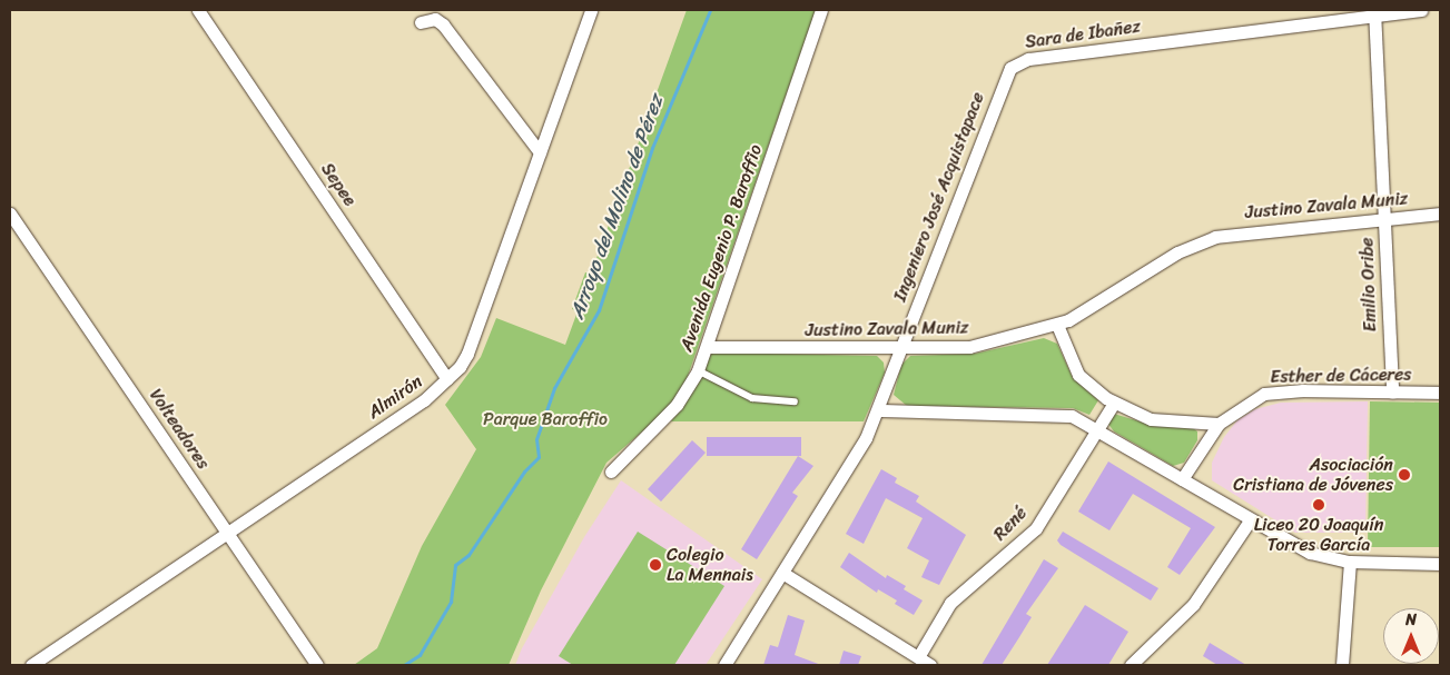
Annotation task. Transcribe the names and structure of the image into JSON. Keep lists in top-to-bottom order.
{
  "streets": {
    "street": [
      "Sara de Ibañez",
      "Sepee",
      "Ingeniero José Acquistapace",
      "Justino Zavala Muniz",
      "Avenida Eugenio P. Baroffio",
      "Emilio Oribe",
      "Esther de Cáceres",
      "Almirón",
      "Volteadores",
      "René"
    ]
  },
  "crossings": [
    ["Sara de Ibañez", "Ingeniero José Acquistapace"],
    ["Sara de Ibañez", "Emilio Oribe"],
    ["Sepee", "Almirón"],
    ["Ingeniero José Acquistapace", "Justino Zavala Muniz"],
    ["Justino Zavala Muniz", "Avenida Eugenio P. Baroffio"],
    ["Justino Zavala Muniz", "Emilio Oribe"],
    ["Emilio Oribe", "Esther de Cáceres"],
    ["Almirón", "Volteadores"]
  ],
  "water": ["Arroyo del Molino de Pérez"],
  "parks": ["Parque Baroffio"],
  "places": ["Asociación Cristiana de Jóvenes", "Liceo 20 Joaquín Torres García", "Colegio La Mennais"],
  "north": "top"
}
